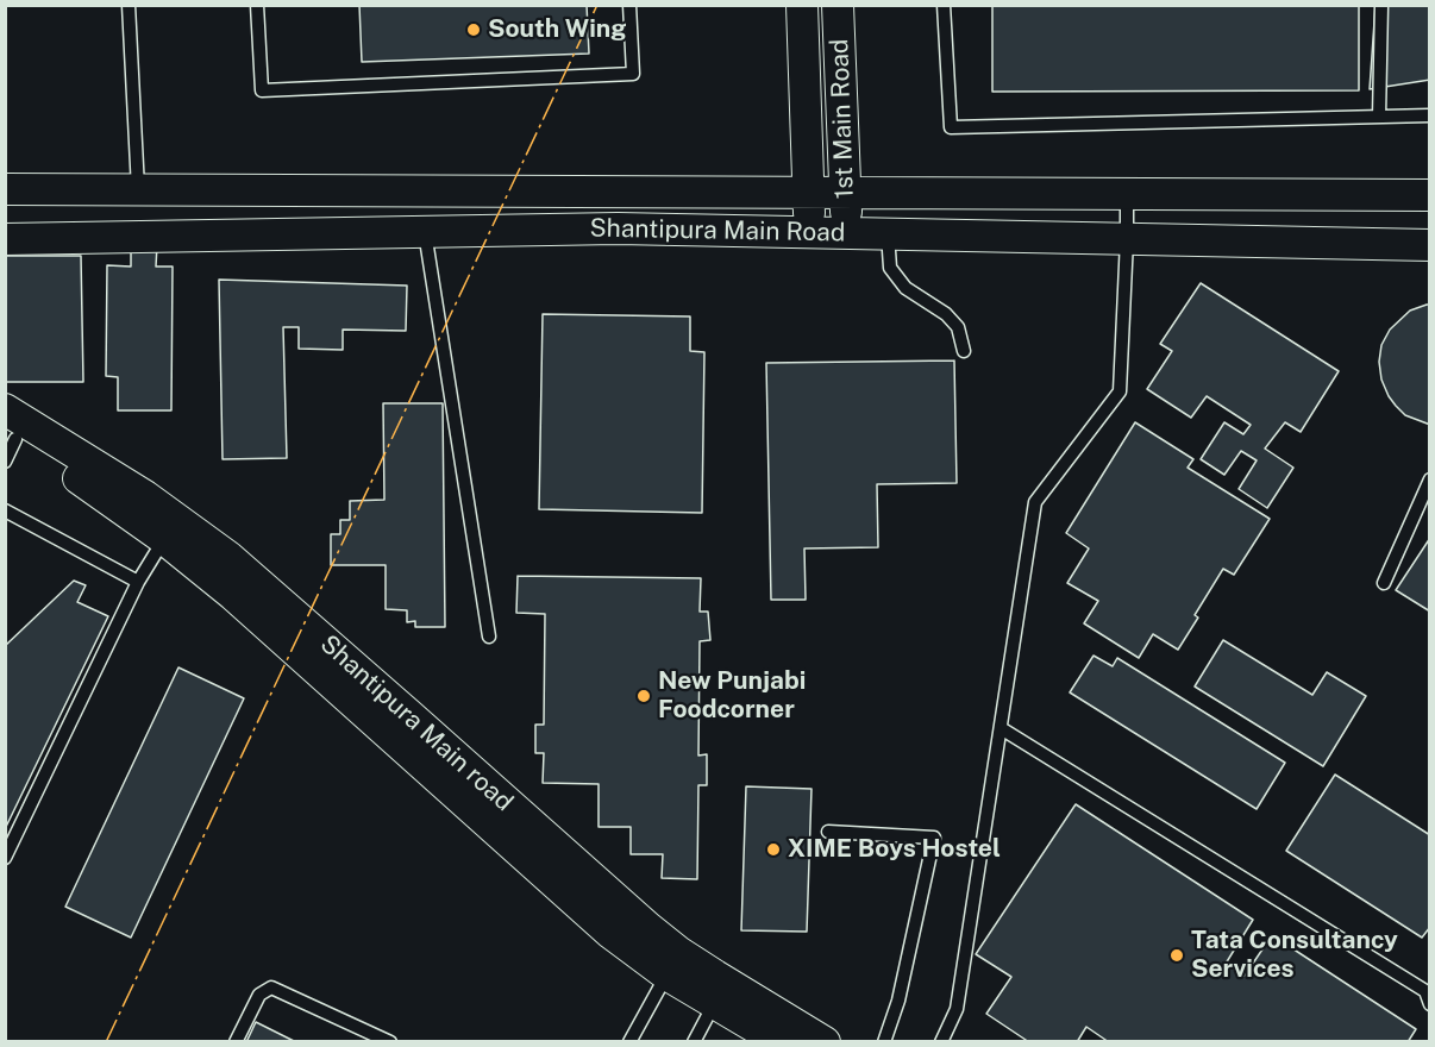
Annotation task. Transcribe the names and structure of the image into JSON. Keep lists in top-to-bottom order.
{
  "streets": {
    "street": ["1st Main Road", "Shantipura Main Road", "Shantipura Main road"]
  },
  "crossings": [
    ["1st Main Road", "Shantipura Main Road"],
    ["Shantipura Main Road", "Shantipura Main road"]
  ],
  "places": [
    "South Wing",
    "New Punjabi Foodcorner",
    "XIME Boys Hostel",
    "Tata Consultancy Services"
  ]
}
